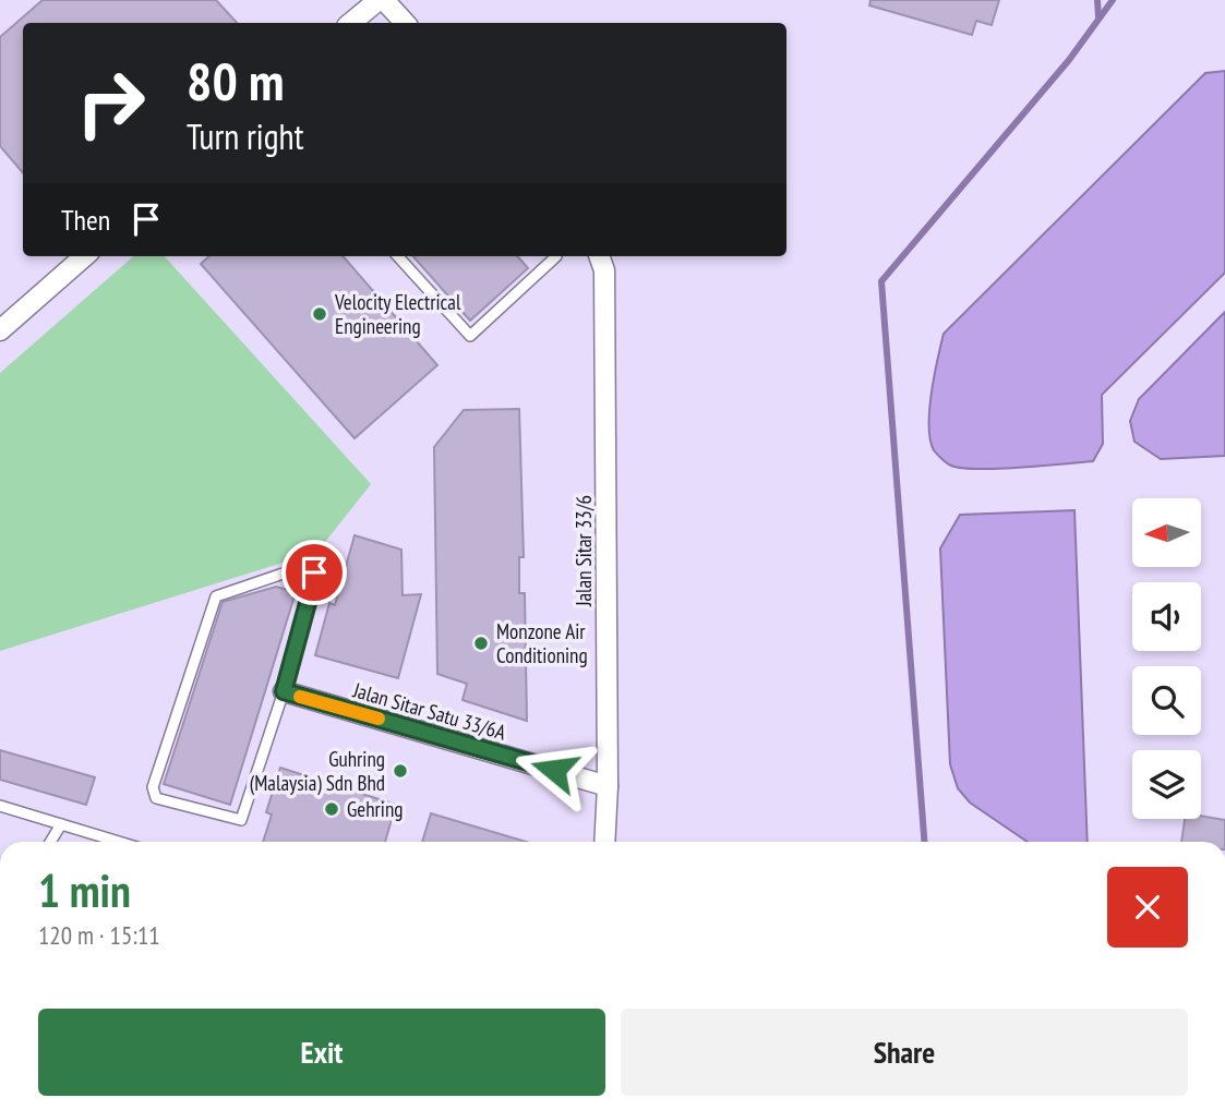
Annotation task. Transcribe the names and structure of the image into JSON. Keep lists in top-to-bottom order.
{
  "streets": {
    "street": ["Jalan Sitar 33/6", "Jalan Sitar Satu 33/6A"]
  },
  "crossings": [
    ["Jalan Sitar 33/6", "Jalan Sitar Satu 33/6A"]
  ],
  "places": [
    "Velocity Electrical Engineering",
    "Monzone Air Conditioning",
    "Guhring (Malaysia) Sdn Bhd",
    "Gehring"
  ],
  "north": "left",
  "page": {
    "turn": ["80 m", "Turn right"],
    "then": "Then",
    "heading": ["1 min", "120 m · 15:11"],
    "buttons": ["Exit", "Share"]
  }
}
